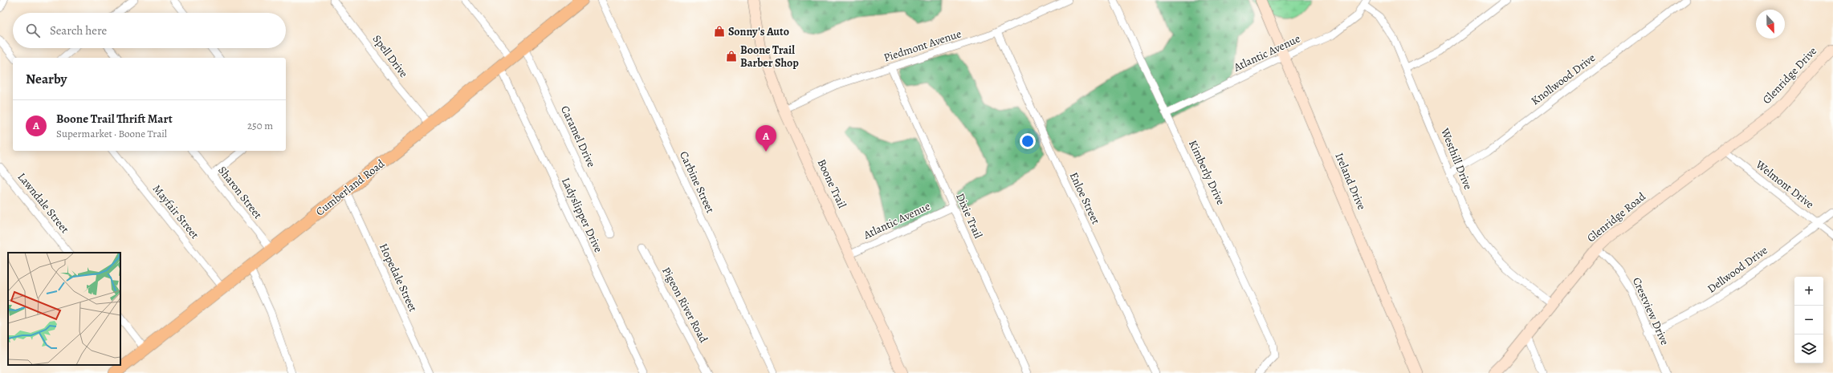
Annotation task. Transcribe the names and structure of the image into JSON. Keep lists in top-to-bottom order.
{
  "streets": {
    "main road": ["Cumberland Road"],
    "street": [
      "Piedmont Avenue",
      "Atlantic Avenue",
      "Spell Drive",
      "Glenridge Drive",
      "Knollwood Drive",
      "Caramel Drive",
      "Westhill Drive",
      "Kimberly Drive",
      "Ireland Drive",
      "Carbine Street",
      "Boone Trail",
      "Welmont Drive",
      "Sharon Street",
      "Enloe Street",
      "Lawndale Street",
      "Mayfair Street",
      "Ladyslipper Drive",
      "Dixie Trail",
      "Glenridge Road",
      "Dellwood Drive",
      "Hopedale Street",
      "Pigeon River Road",
      "Crestview Drive"
    ]
  },
  "crossings": [
    ["Piedmont Avenue", "Boone Trail"],
    ["Piedmont Avenue", "Enloe Street"],
    ["Piedmont Avenue", "Dixie Trail"],
    ["Atlantic Avenue", "Westhill Drive"],
    ["Atlantic Avenue", "Kimberly Drive"],
    ["Atlantic Avenue", "Ireland Drive"],
    ["Atlantic Avenue", "Boone Trail"],
    ["Atlantic Avenue", "Dixie Trail"],
    ["Spell Drive", "Cumberland Road"],
    ["Glenridge Drive", "Glenridge Road"],
    ["Knollwood Drive", "Westhill Drive"],
    ["Caramel Drive", "Cumberland Road"],
    ["Westhill Drive", "Glenridge Road"],
    ["Welmont Drive", "Glenridge Road"],
    ["Welmont Drive", "Dellwood Drive"],
    ["Cumberland Road", "Sharon Street"],
    ["Cumberland Road", "Mayfair Street"],
    ["Cumberland Road", "Ladyslipper Drive"],
    ["Cumberland Road", "Hopedale Street"],
    ["Glenridge Road", "Crestview Drive"],
    ["Dellwood Drive", "Crestview Drive"]
  ],
  "places": {
    "shop": ["Sonny's Auto", "Boone Trail Barber Shop"]
  },
  "north": "bottom",
  "page": {
    "search": "Search here",
    "heading": "Nearby",
    "list": [
      {
        "mark": "A",
        "name": "Boone Trail Thrift Mart",
        "note": "Supermarket · Boone Trail",
        "value": "250 m"
      }
    ],
    "pins": "A",
    "map_buttons": ["+", "−"]
  }
}
